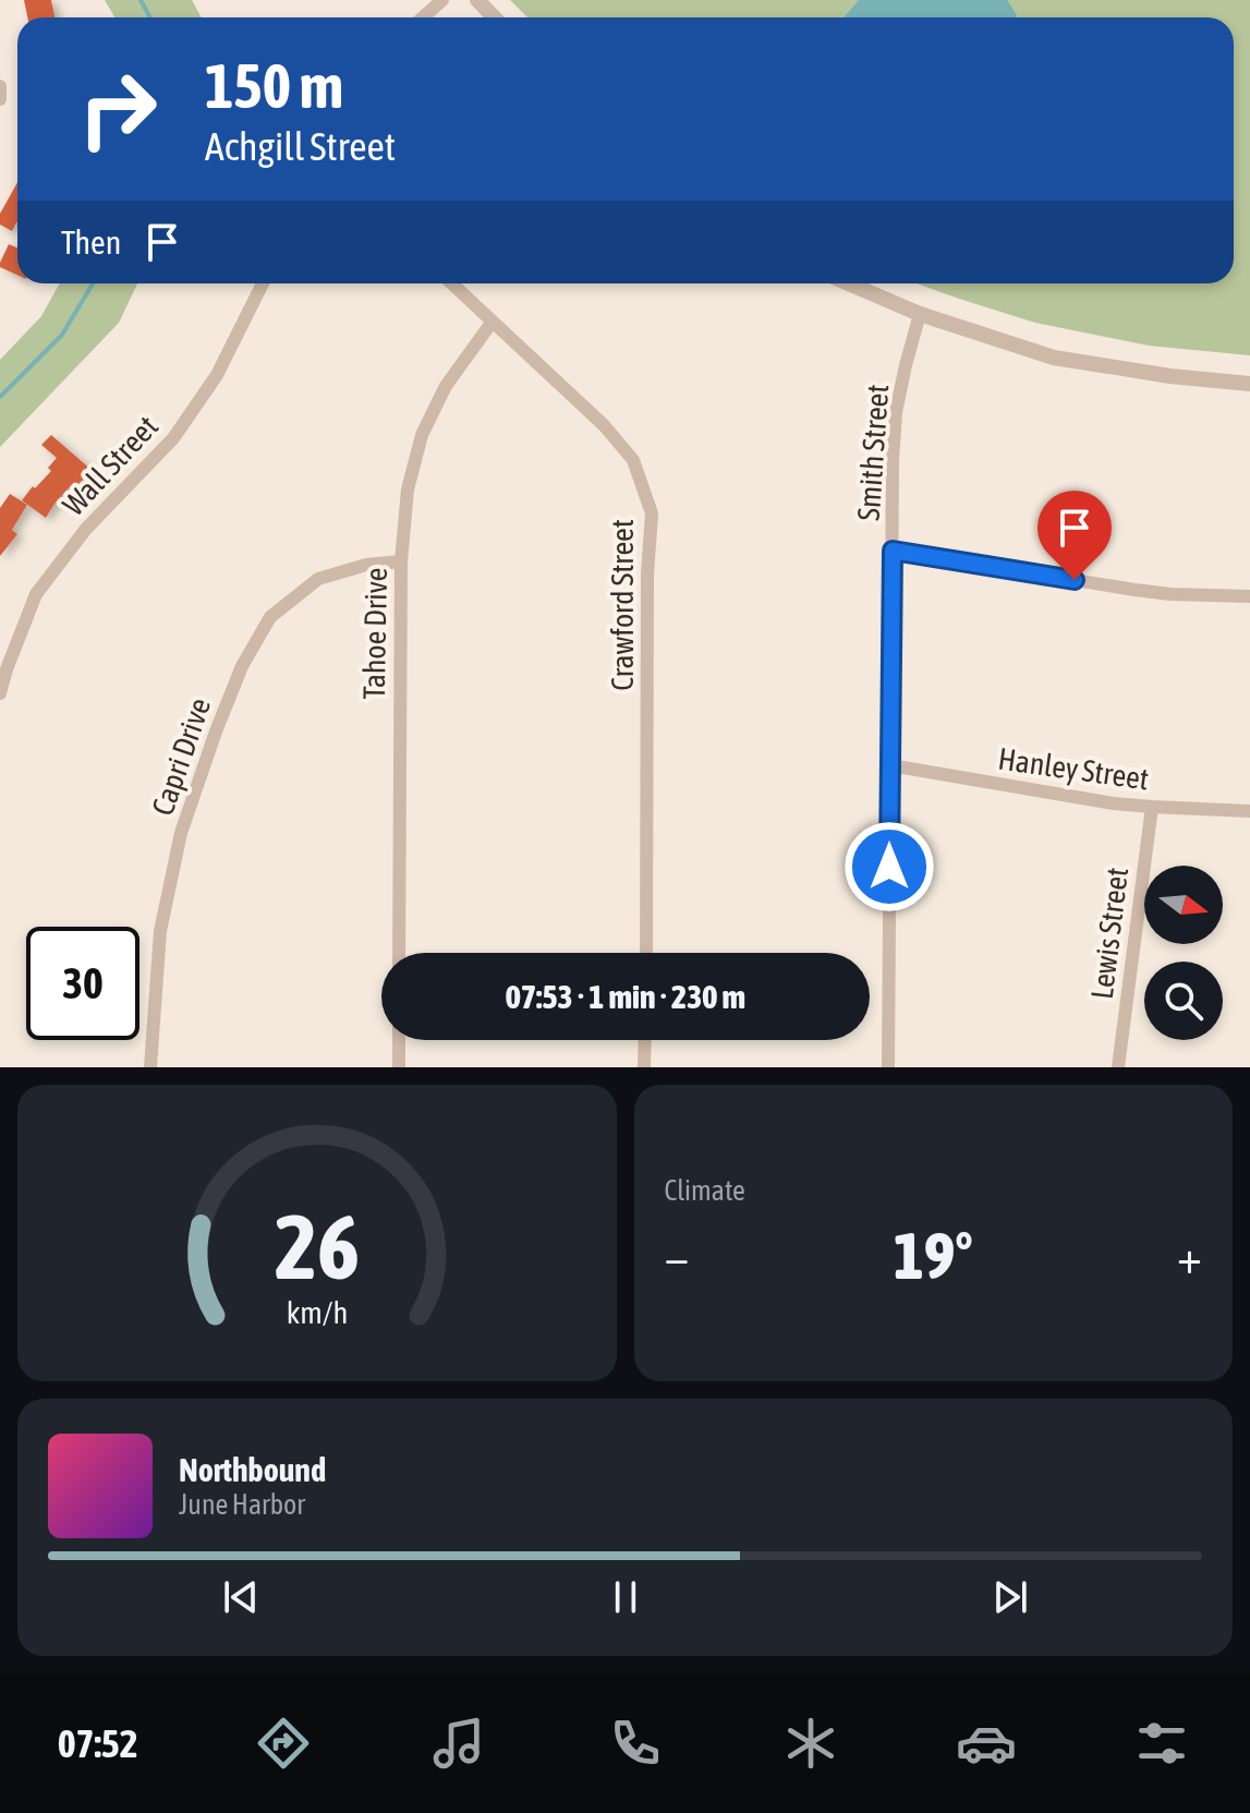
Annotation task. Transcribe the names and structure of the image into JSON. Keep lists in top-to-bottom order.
{
  "streets": {
    "street": [
      "Smith Street",
      "Wall Street",
      "Crawford Street",
      "Tahoe Drive",
      "Capri Drive",
      "Hanley Street",
      "Lewis Street"
    ]
  },
  "crossings": [
    ["Smith Street", "Hanley Street"],
    ["Crawford Street", "Tahoe Drive"],
    ["Tahoe Drive", "Capri Drive"],
    ["Hanley Street", "Lewis Street"]
  ],
  "north": "right",
  "page": {
    "turn": ["150 m", "Achgill Street"],
    "then": "Then",
    "limit": "30",
    "trip": "07:53 · 1 min · 230 m",
    "tile": "Climate",
    "heat": ["−", "19°", "+"],
    "song": ["Northbound", "June Harbor"],
    "tabs": "07:52",
    "gauge": ["26", "km/h"]
  }
}
